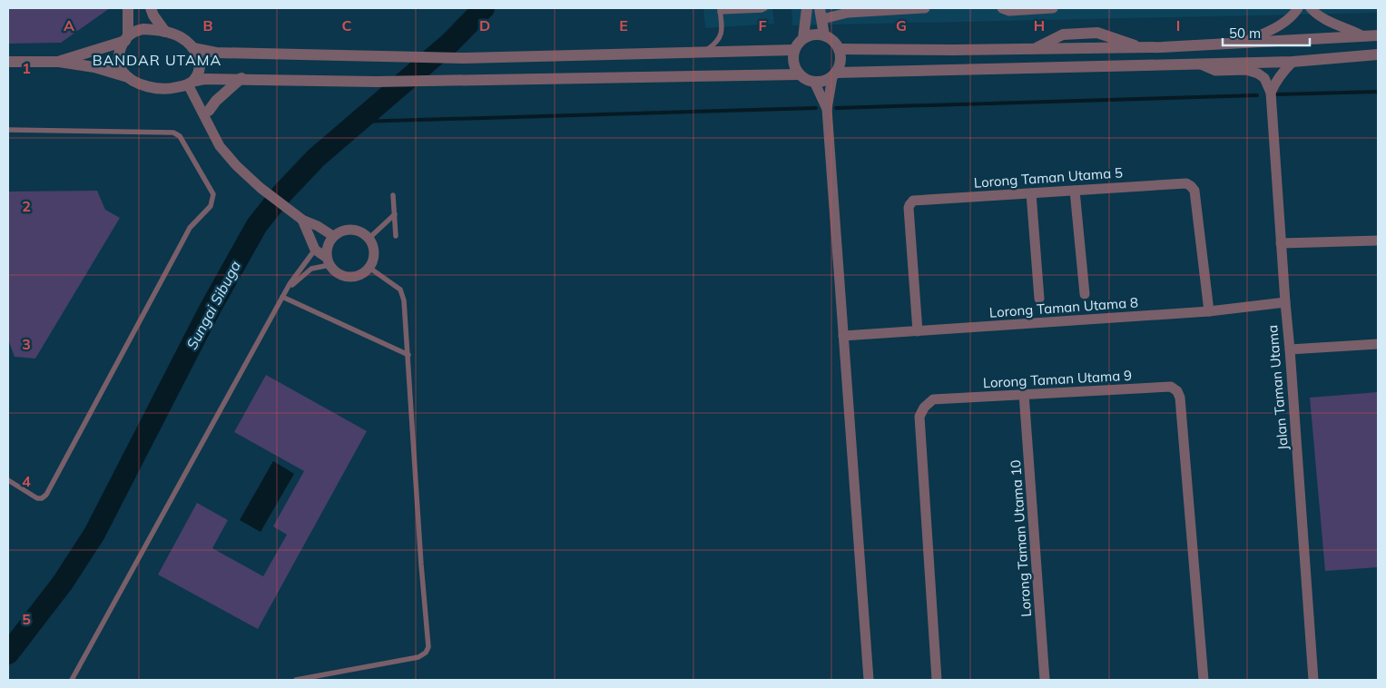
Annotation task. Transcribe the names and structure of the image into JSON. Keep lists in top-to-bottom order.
{
  "streets": {
    "street": [
      "Lorong Taman Utama 5",
      "Lorong Taman Utama 8",
      "Lorong Taman Utama 9",
      "Jalan Taman Utama",
      "Lorong Taman Utama 10"
    ]
  },
  "crossings": [
    ["Lorong Taman Utama 5", "Lorong Taman Utama 8"],
    ["Lorong Taman Utama 8", "Jalan Taman Utama"],
    ["Lorong Taman Utama 9", "Lorong Taman Utama 10"]
  ],
  "districts": ["BANDAR UTAMA"],
  "water": ["Sungai Sibuga"],
  "scale_bar": "50 m",
  "grid": {
    "columns": [
      "A",
      "B",
      "C",
      "D",
      "E",
      "F",
      "G",
      "H",
      "I"
    ],
    "rows": [
      "1",
      "2",
      "3",
      "4",
      "5"
    ]
  }
}
